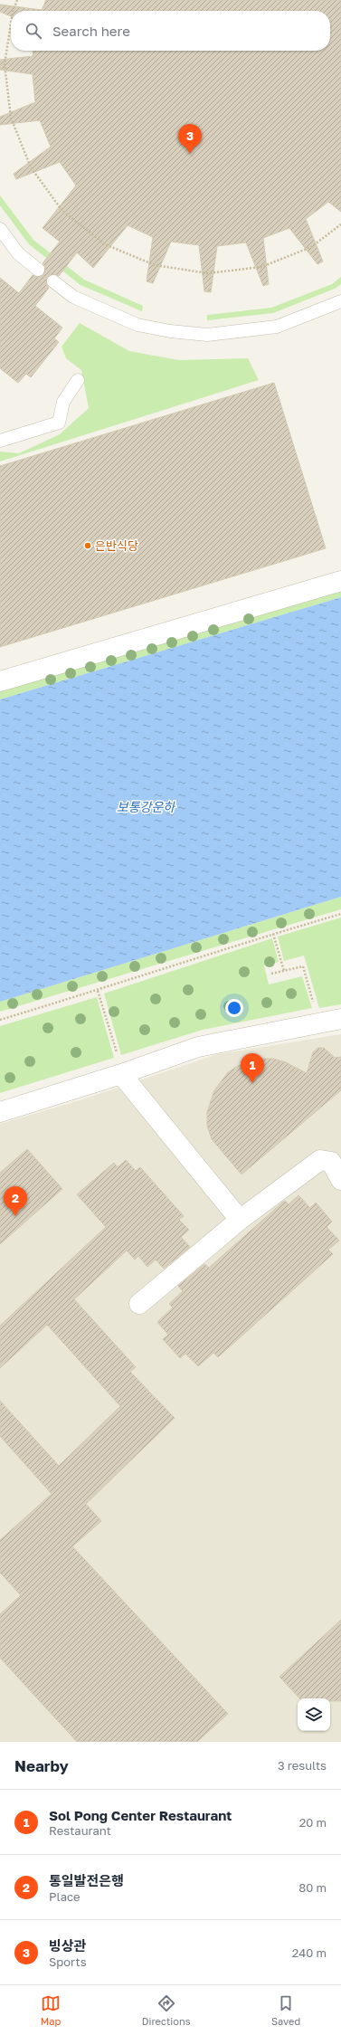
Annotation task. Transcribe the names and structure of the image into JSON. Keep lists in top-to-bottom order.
{
  "water": ["보통강운하"],
  "places": ["은반식당"],
  "page": {
    "search": "Search here",
    "pins": ["3", "1", "2"],
    "heading": ["Nearby", "3 results"],
    "list": [
      {
        "mark": "1",
        "name": "Sol Pong Center Restaurant",
        "note": "Restaurant",
        "value": "20 m"
      },
      {
        "mark": "2",
        "name": "통일발전은행",
        "note": "Place",
        "value": "80 m"
      },
      {
        "mark": "3",
        "name": "빙상관",
        "note": "Sports",
        "value": "240 m"
      }
    ],
    "nav": ["Map", "Directions", "Saved"]
  }
}
